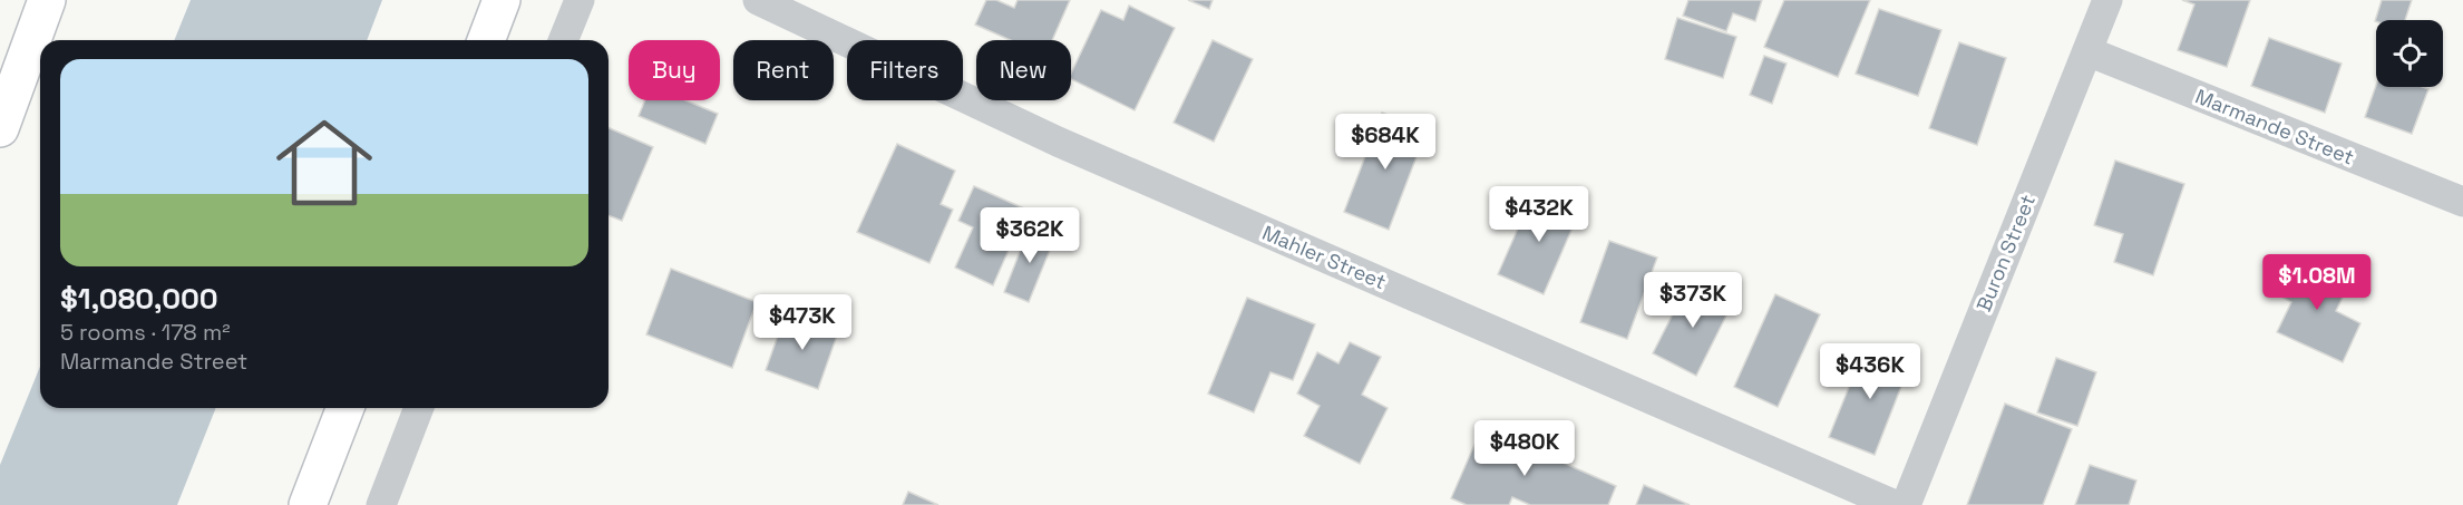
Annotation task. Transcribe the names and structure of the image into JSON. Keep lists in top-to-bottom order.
{
  "streets": {
    "street": ["Marmande Street", "Buron Street", "Mahler Street"]
  },
  "crossings": [
    ["Marmande Street", "Buron Street"]
  ],
  "page": {
    "chip": [
      "Buy",
      "Rent",
      "Filters",
      "New"
    ],
    "list": [
      {
        "name": "$1,080,000",
        "note": "5 rooms · 178 m² · Marmande Street"
      }
    ],
    "price": [
      "$684K",
      "$432K",
      "$362K",
      "$1.08M",
      "$373K",
      "$473K",
      "$436K",
      "$480K"
    ]
  }
}
